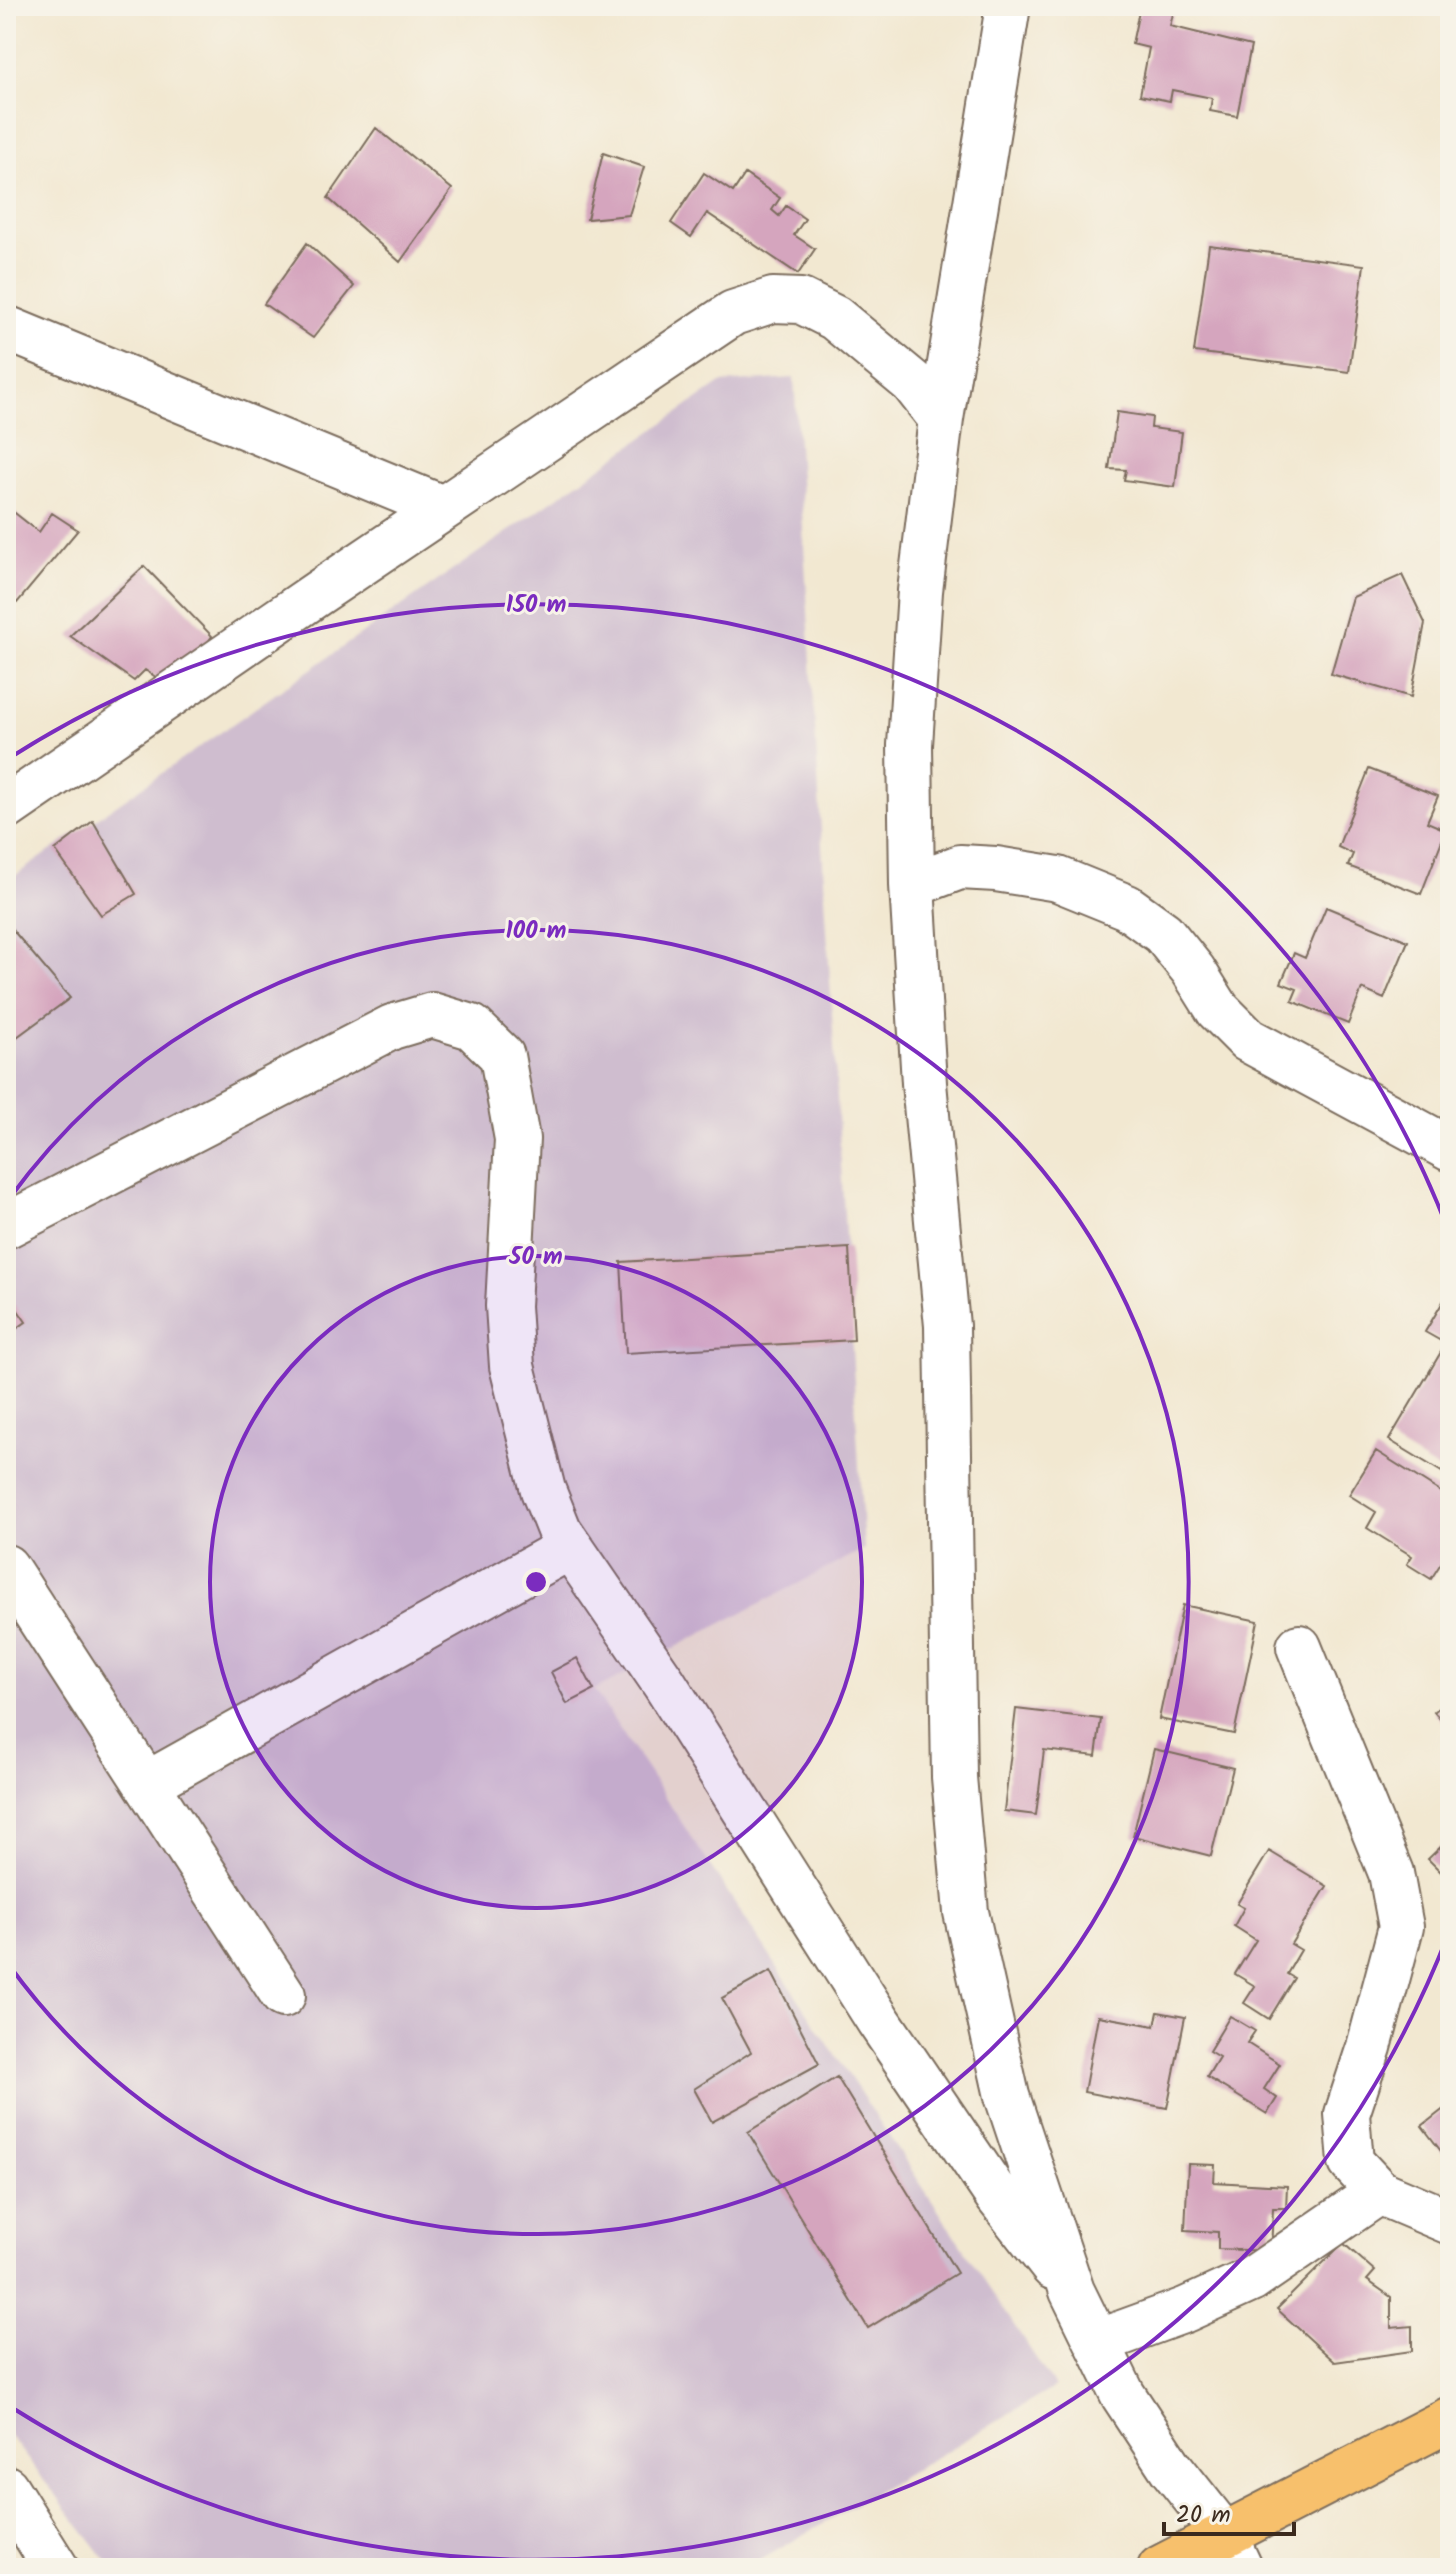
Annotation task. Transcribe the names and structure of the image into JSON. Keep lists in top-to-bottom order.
{
  "scale_bar": "20 m",
  "rings": ["150 m", "100 m", "50 m"]
}
